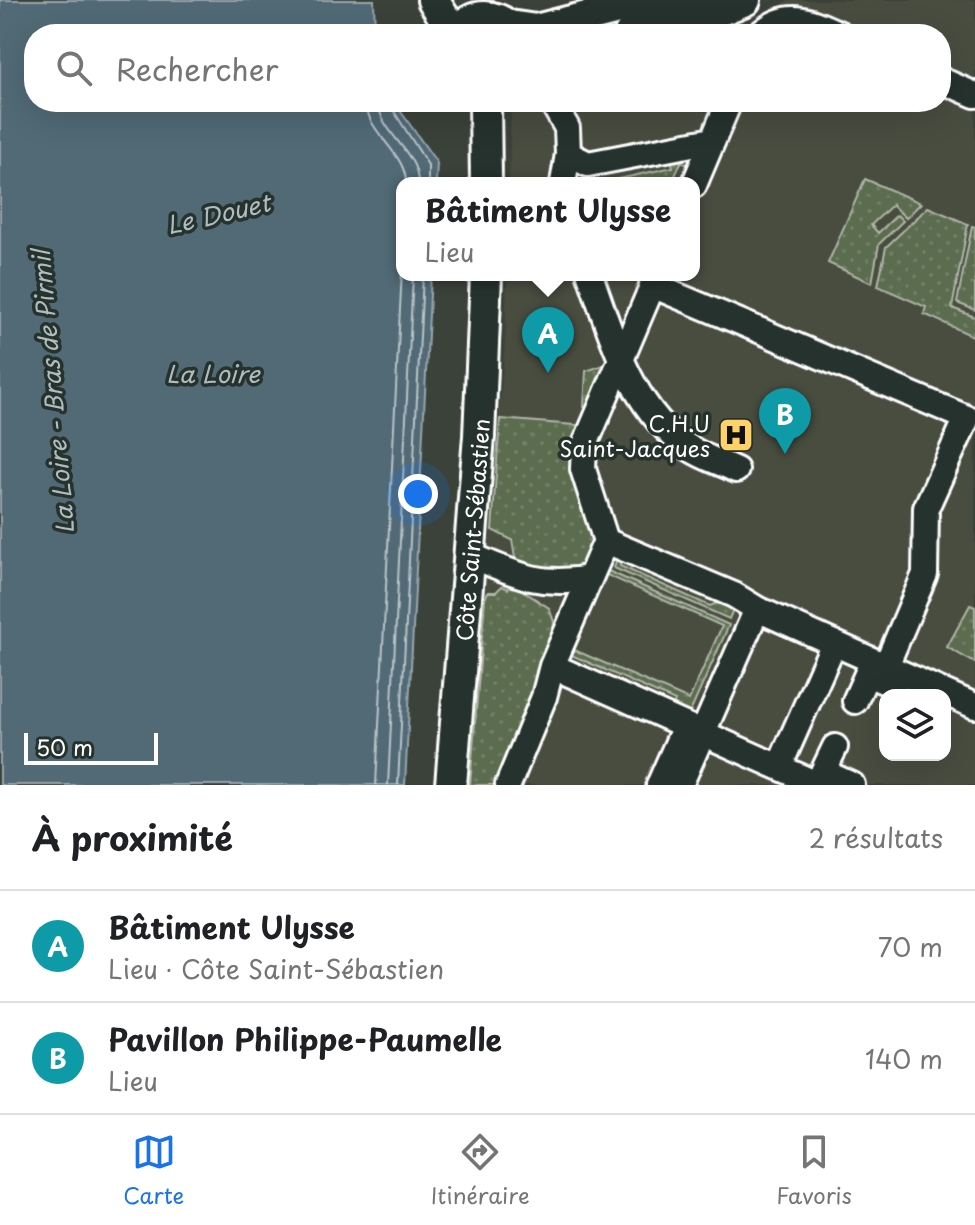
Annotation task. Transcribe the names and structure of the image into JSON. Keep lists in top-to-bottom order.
{
  "streets": {
    "main road": ["Côte Saint-Sébastien"]
  },
  "water": ["Le Douet", "La Loire", "La Loire - Bras de Pirmil"],
  "places": {
    "hospital": ["C.H.U Saint-Jacques"]
  },
  "scale_bar": "50 m",
  "page": {
    "search": "Rechercher",
    "popup": ["Bâtiment Ulysse", "Lieu"],
    "pins": ["A", "B"],
    "scale": "50 m",
    "heading": ["À proximité", "2 résultats"],
    "list": [
      {
        "mark": "A",
        "name": "Bâtiment Ulysse",
        "note": "Lieu · Côte Saint-Sébastien",
        "value": "70 m"
      },
      {
        "mark": "B",
        "name": "Pavillon Philippe-Paumelle",
        "note": "Lieu",
        "value": "140 m"
      }
    ],
    "nav": ["Carte", "Itinéraire", "Favoris"]
  }
}
